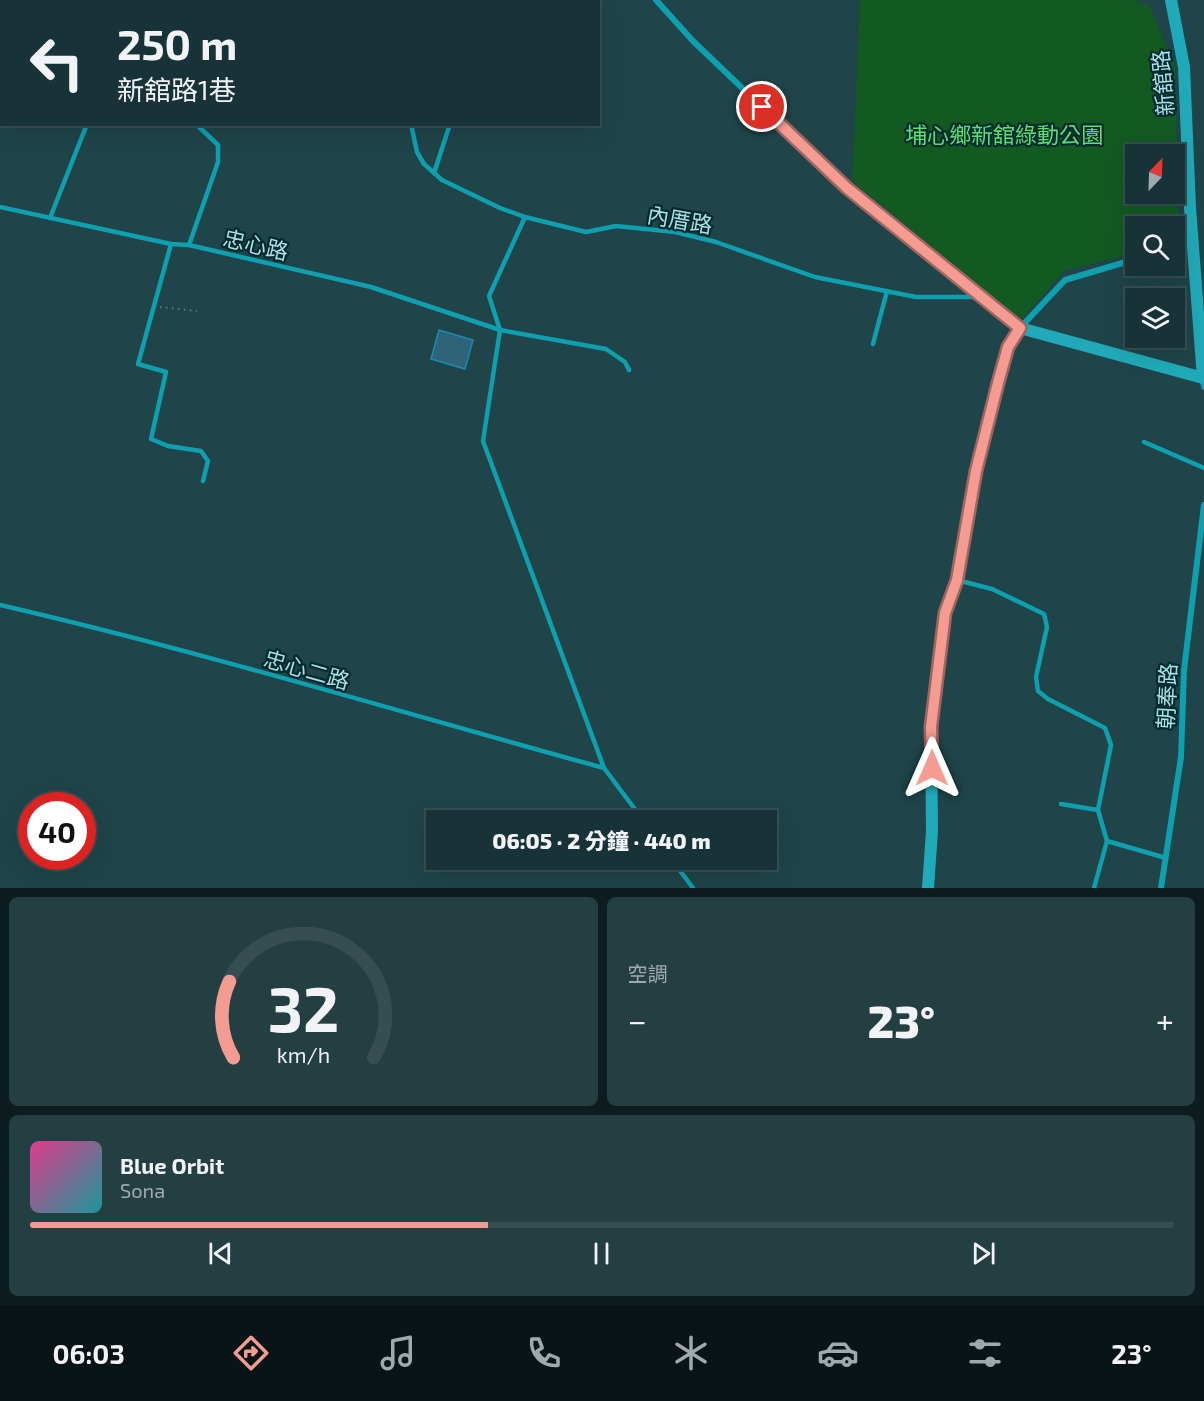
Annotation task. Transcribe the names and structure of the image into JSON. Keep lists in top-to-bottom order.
{
  "streets": {
    "street": ["新舘路", "朝奉路"],
    "lane": ["內厝路", "忠心路", "忠心二路"]
  },
  "parks": ["埔心鄉新舘綠動公園"],
  "north": "top right",
  "page": {
    "turn": ["250 m", "新舘路1巷"],
    "limit": "40",
    "trip": "06:05 · 2 分鐘 · 440 m",
    "tile": "空調",
    "heat": ["−", "23°", "+"],
    "song": ["Blue Orbit", "Sona"],
    "tabs": ["06:03", "23°"],
    "gauge": ["32", "km/h"]
  }
}
